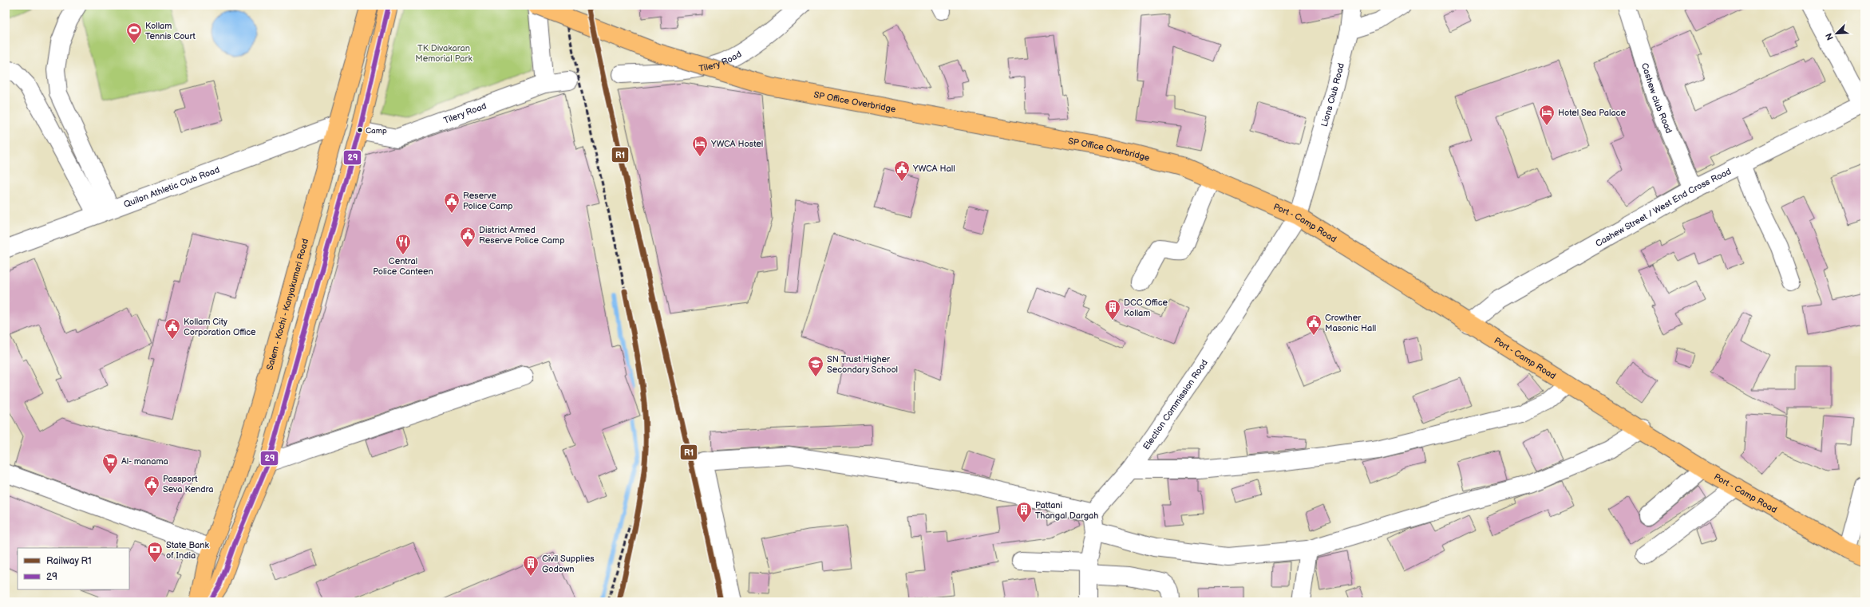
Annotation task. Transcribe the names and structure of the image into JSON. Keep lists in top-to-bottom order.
{
  "streets": {
    "main road": ["SP Office Overbridge", "Port - Camp Road", "Salem - Kochi - Kanyakumari Road"],
    "street": [
      "Tilery Road",
      "Lions Club Road",
      "Cashew club Road",
      "Quilon Athletic Club Road",
      "Cashew Street / West End Cross Road",
      "Election Commission Road"
    ]
  },
  "crossings": [
    ["Lions Club Road", "Port - Camp Road"],
    ["Lions Club Road", "Election Commission Road"],
    ["Cashew club Road", "Cashew Street / West End Cross Road"],
    ["SP Office Overbridge", "Port - Camp Road"],
    ["Quilon Athletic Club Road", "Salem - Kochi - Kanyakumari Road"],
    ["Cashew Street / West End Cross Road", "Port - Camp Road"],
    ["Port - Camp Road", "Election Commission Road"]
  ],
  "parks": ["TK Divakaran Memorial Park"],
  "places": {
    "sports": ["Kollam Tennis Court"],
    "hotel": ["Hotel Sea Palace", "YWCA Hostel"],
    "other": ["Camp"],
    "public building": [
      "YWCA Hall",
      "Reserve Police Camp",
      "District Armed Reserve Police Camp",
      "Crowther Masonic Hall",
      "Kollam City Corporation Office",
      "Passport Seva Kendra"
    ],
    "restaurant": ["Central Police Canteen"],
    "building": ["DCC Office Kollam", "Pattani Thangal Dargah", "Civil Supplies Godown"],
    "school or university": ["SN Trust Higher Secondary School"],
    "supermarket": ["Al- manama"],
    "bank": ["State Bank of India"]
  },
  "lines": ["rail line R1", "transit line 29"],
  "legend": ["Railway R1", "29"],
  "north": "bottom left"
}
